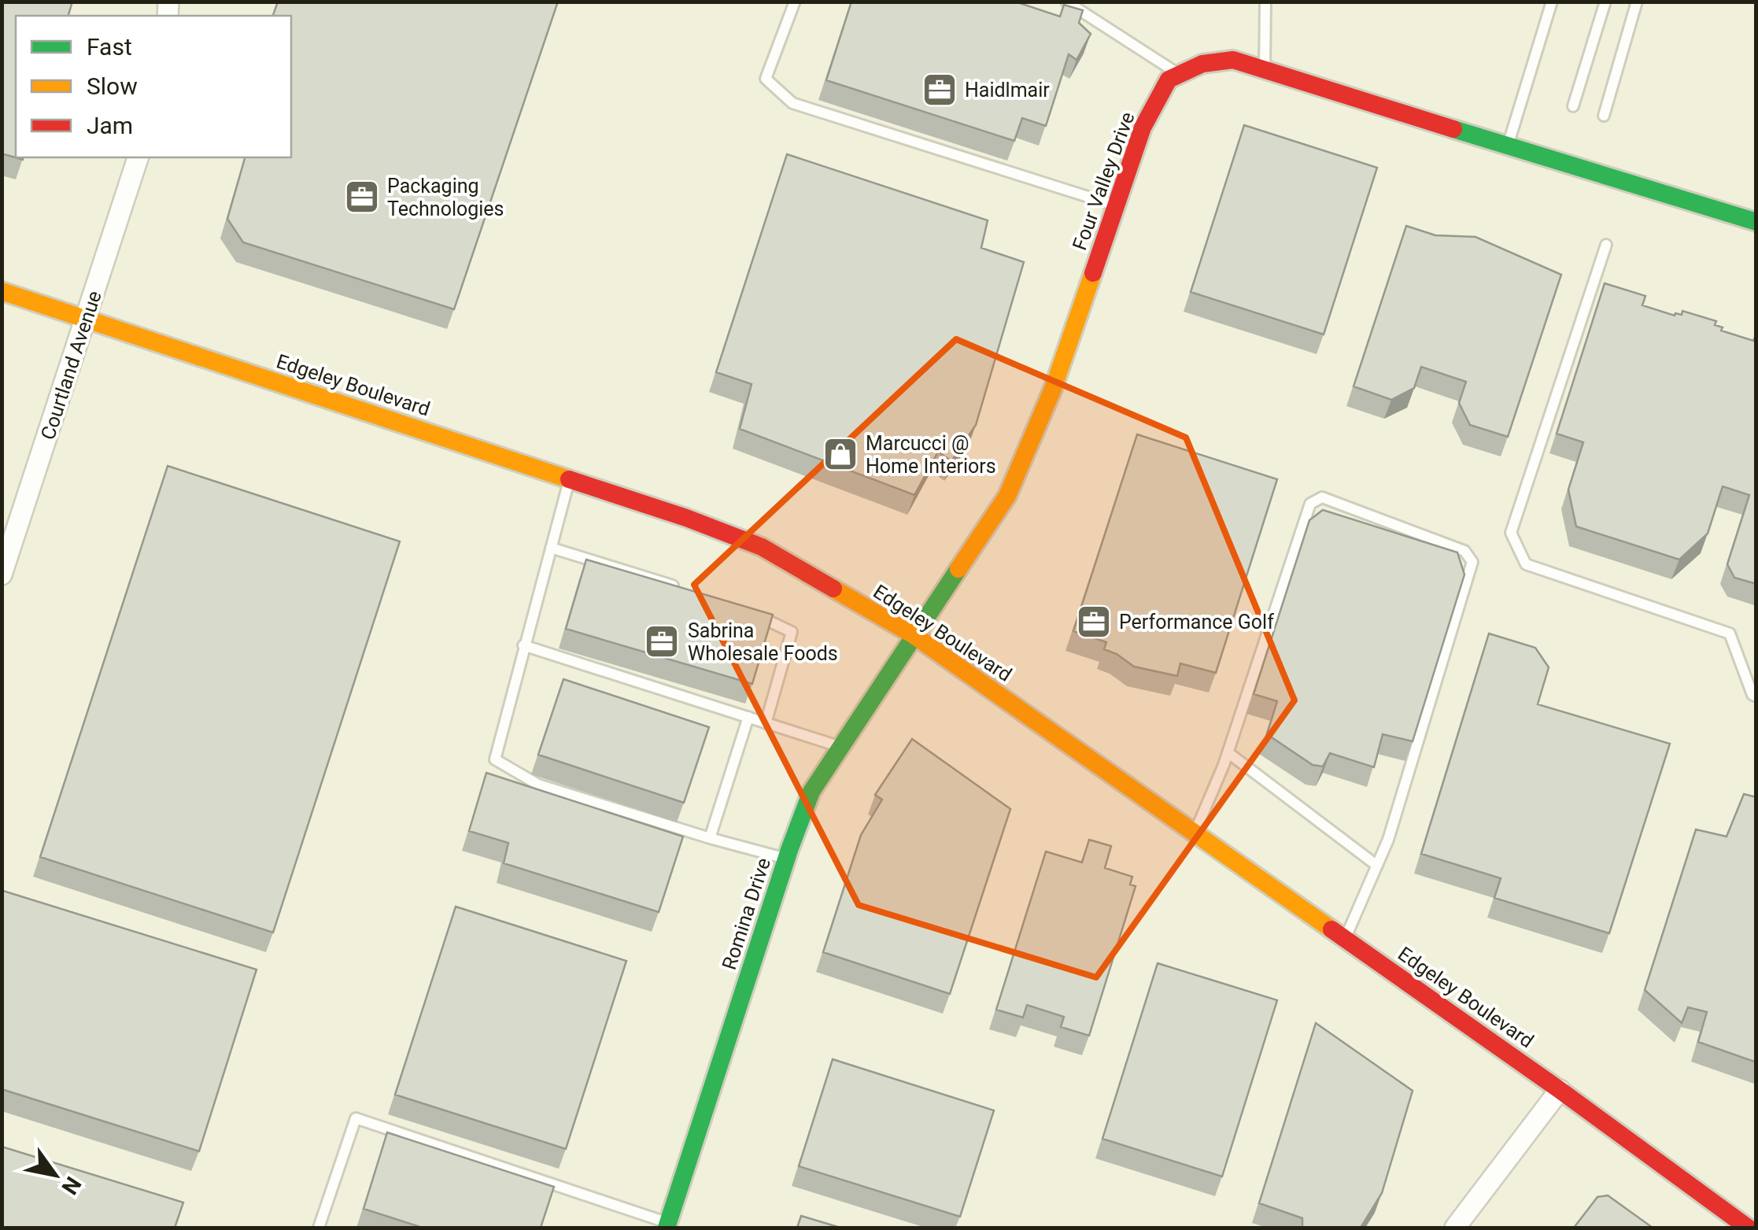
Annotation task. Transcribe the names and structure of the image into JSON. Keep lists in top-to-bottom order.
{
  "streets": {
    "street": [
      "Four Valley Drive",
      "Courtland Avenue",
      "Edgeley Boulevard",
      "Romina Drive"
    ]
  },
  "crossings": [
    ["Four Valley Drive", "Edgeley Boulevard"],
    ["Four Valley Drive", "Romina Drive"],
    ["Courtland Avenue", "Edgeley Boulevard"],
    ["Edgeley Boulevard", "Romina Drive"]
  ],
  "places": {
    "office": [
      "Haidlmair",
      "Packaging Technologies",
      "Performance Golf",
      "Sabrina Wholesale Foods"
    ],
    "shop": ["Marcucci @ Home Interiors"]
  },
  "legend": ["Fast", "Slow", "Jam"],
  "north": "bottom right"
}
